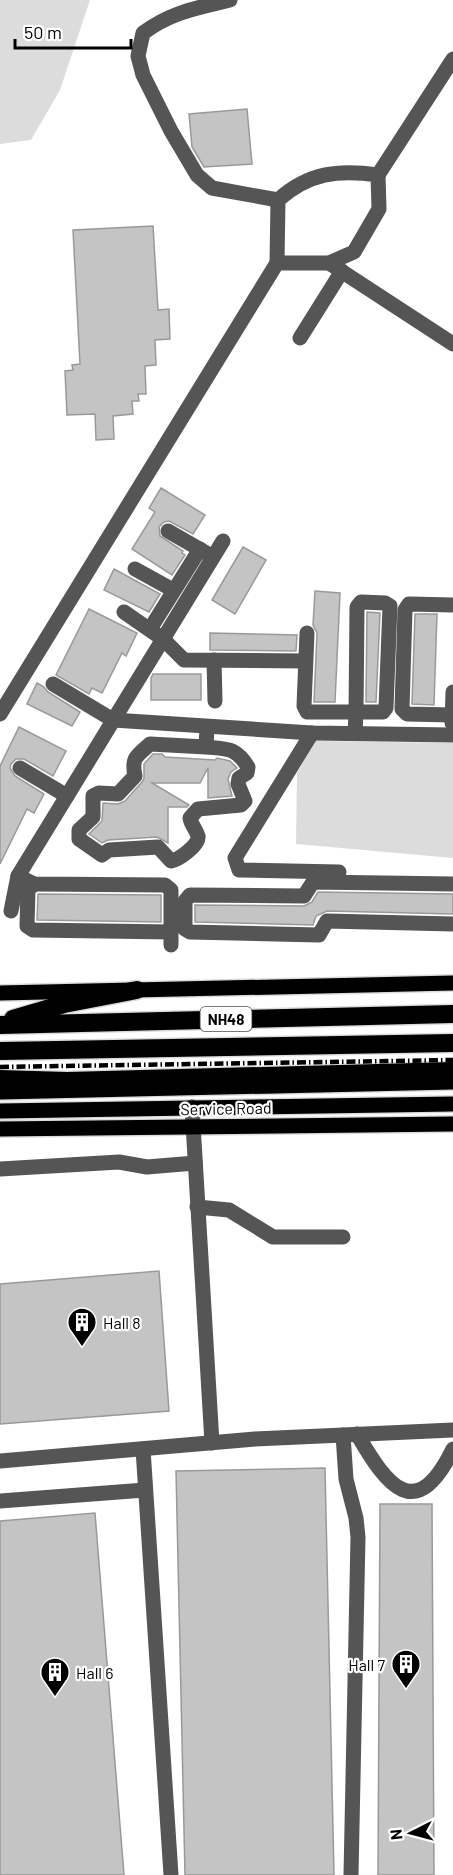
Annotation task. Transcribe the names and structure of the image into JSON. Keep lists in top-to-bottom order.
{
  "streets": {
    "highway": ["NH48"],
    "main road": ["Service Road"]
  },
  "places": {
    "building": ["Hall 8", "Hall 7", "Hall 6"]
  },
  "scale_bar": "50 m",
  "north": "left"
}
